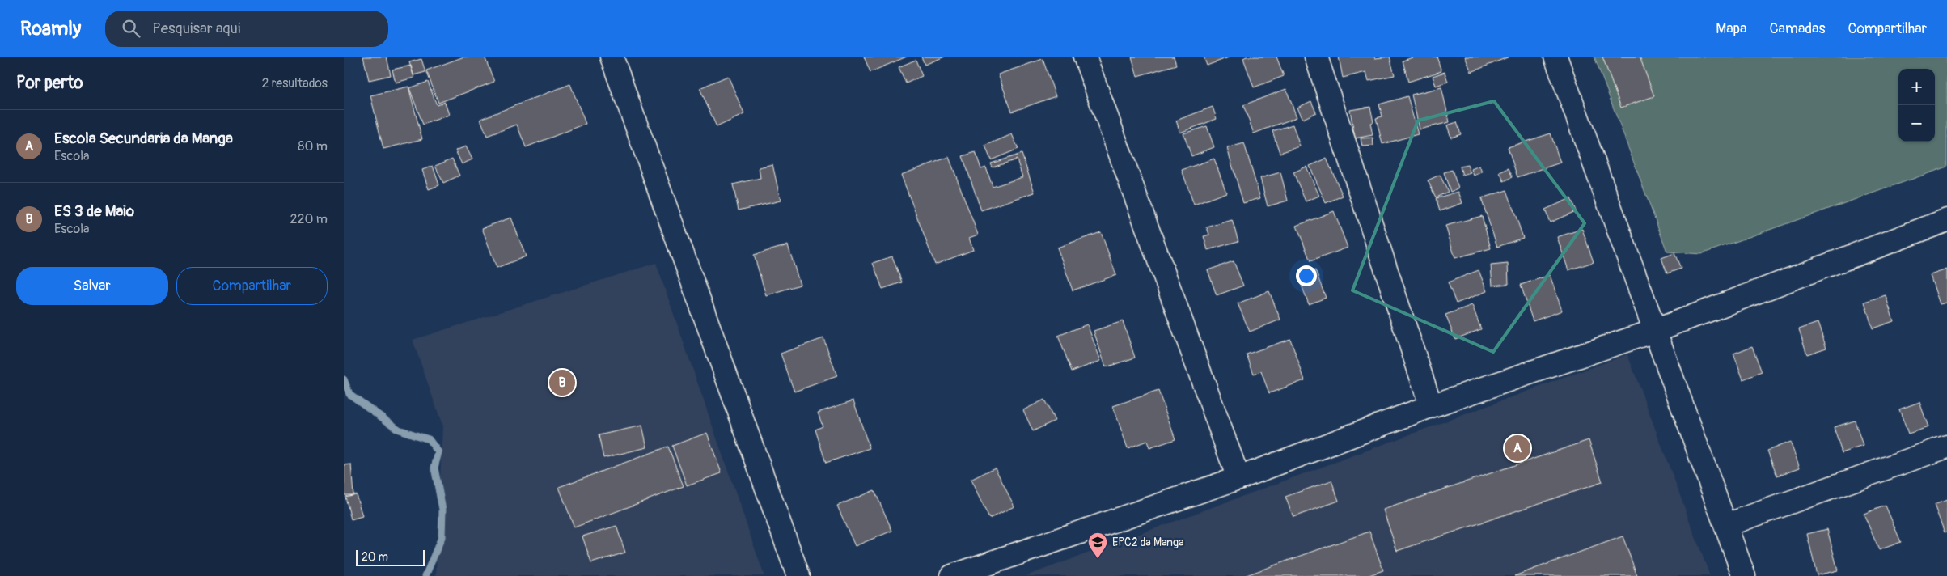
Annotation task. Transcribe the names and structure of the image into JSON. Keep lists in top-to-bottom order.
{
  "places": {
    "school or university": ["EPC2 da Manga"]
  },
  "scale_bar": "20 m",
  "page": {
    "header": "Roamly",
    "search": "Pesquisar aqui",
    "nav": ["Mapa", "Camadas", "Compartilhar"],
    "heading": ["Por perto", "2 resultados"],
    "map_buttons": ["+", "−"],
    "list": [
      {
        "mark": "A",
        "name": "Escola Secundaria da Manga",
        "note": "Escola",
        "value": "80 m"
      },
      {
        "mark": "B",
        "name": "ES 3 de Maio",
        "note": "Escola",
        "value": "220 m"
      }
    ],
    "buttons": ["Salvar", "Compartilhar"],
    "pins": ["B", "A"],
    "scale": "20 m"
  }
}
